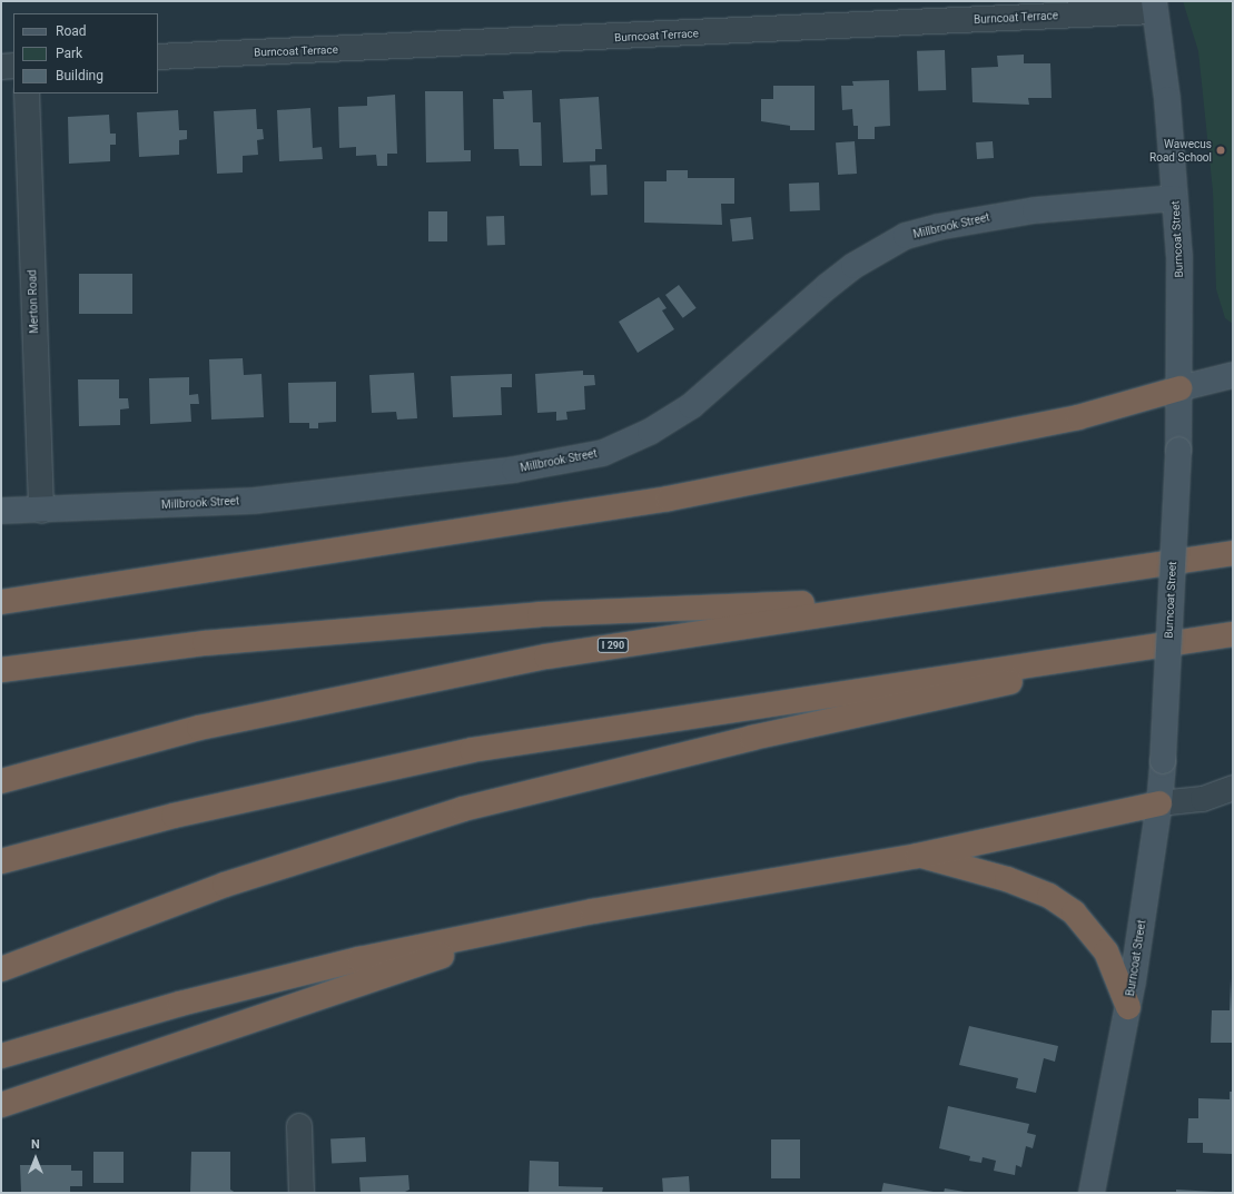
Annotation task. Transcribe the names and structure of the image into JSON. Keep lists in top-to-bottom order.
{
  "streets": {
    "highway": ["I 290"],
    "main road": ["Millbrook Street", "Burncoat Street"],
    "street": ["Burncoat Terrace", "Merton Road"]
  },
  "crossings": [
    ["Burncoat Terrace", "Burncoat Street"],
    ["Millbrook Street", "Burncoat Street"],
    ["Millbrook Street", "Merton Road"]
  ],
  "places": ["Wawecus Road School"],
  "legend": ["Road", "Park", "Building"],
  "north": "top"
}
